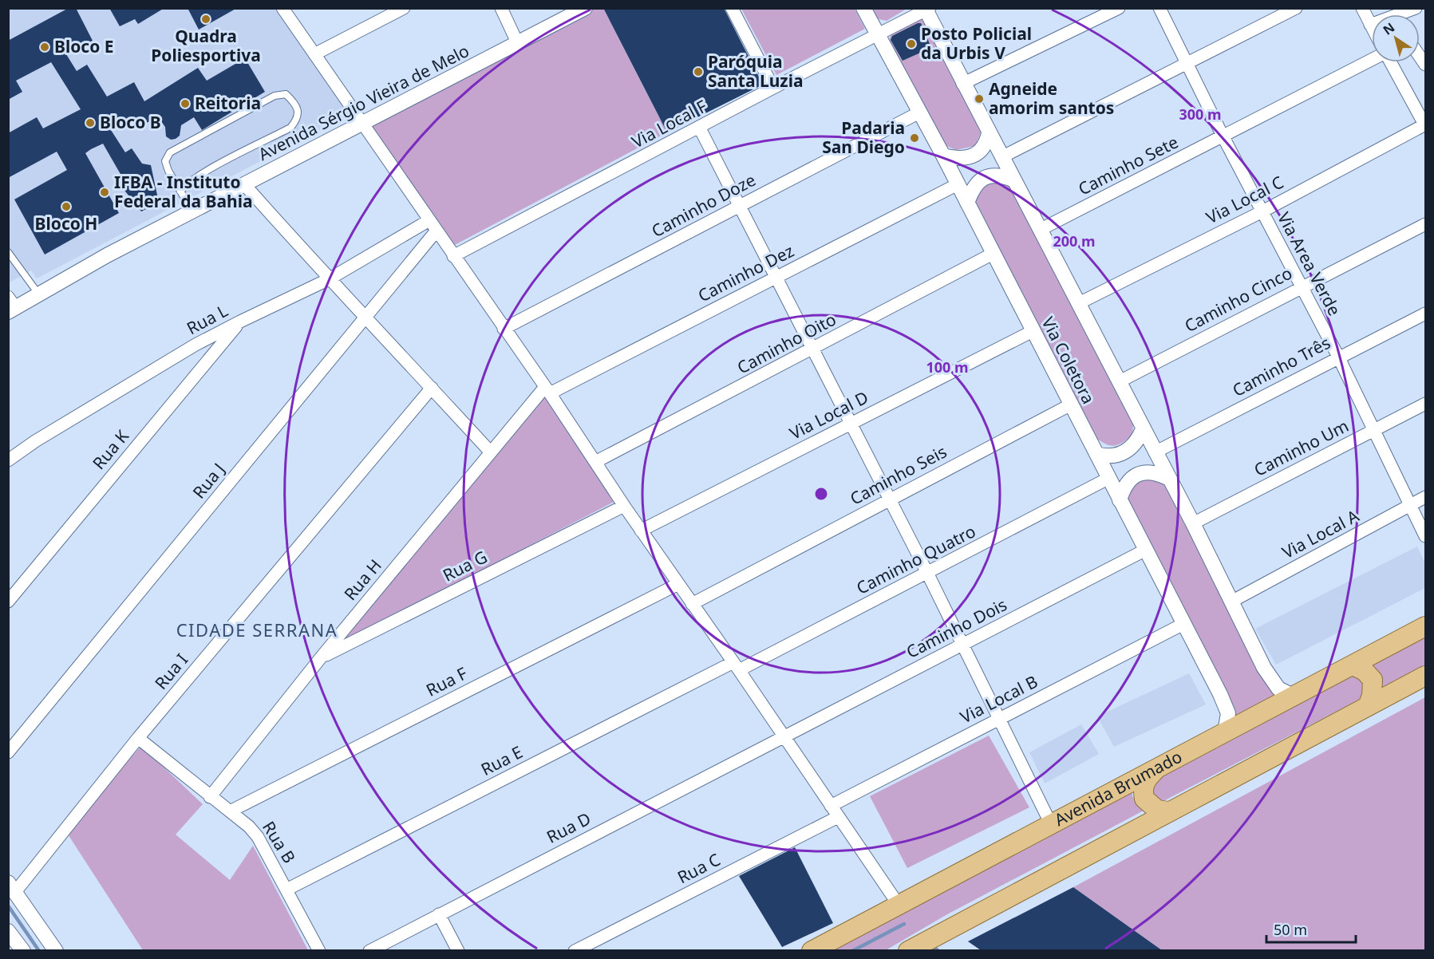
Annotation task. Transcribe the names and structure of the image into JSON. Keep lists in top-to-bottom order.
{
  "streets": {
    "main road": ["Avenida Brumado"],
    "street": [
      "Avenida Sérgio Vieira de Melo",
      "Via Local F",
      "Caminho Sete",
      "Via Local C",
      "Caminho Doze",
      "Via Area Verde",
      "Caminho Dez",
      "Caminho Cinco",
      "Rua L",
      "Caminho Oito",
      "Via Coletora",
      "Caminho Três",
      "Via Local D",
      "Caminho Um",
      "Rua K",
      "Caminho Seis",
      "Rua J",
      "Via Local A",
      "Caminho Quatro",
      "Rua G",
      "Rua H",
      "Caminho Dois",
      "Rua I",
      "Rua F",
      "Via Local B",
      "Rua E",
      "Rua D",
      "Rua B",
      "Rua C"
    ]
  },
  "crossings": [
    ["Via Local F", "Via Coletora"],
    ["Caminho Sete", "Via Area Verde"],
    ["Via Local C", "Via Area Verde"],
    ["Caminho Doze", "Via Coletora"],
    ["Via Area Verde", "Caminho Cinco"],
    ["Via Area Verde", "Caminho Três"],
    ["Via Area Verde", "Caminho Um"],
    ["Via Area Verde", "Via Local A"],
    ["Caminho Dez", "Via Coletora"],
    ["Caminho Dez", "Rua H"],
    ["Rua L", "Rua K"],
    ["Rua L", "Rua J"],
    ["Caminho Oito", "Via Coletora"],
    ["Via Coletora", "Via Local D"],
    ["Via Coletora", "Caminho Seis"],
    ["Via Coletora", "Caminho Quatro"],
    ["Via Coletora", "Caminho Dois"],
    ["Via Coletora", "Via Local B"],
    ["Via Coletora", "Avenida Brumado"],
    ["Caminho Quatro", "Rua E"],
    ["Rua G", "Rua H"],
    ["Rua H", "Rua B"],
    ["Caminho Dois", "Rua D"],
    ["Rua I", "Rua B"],
    ["Rua F", "Rua B"],
    ["Rua E", "Rua B"]
  ],
  "districts": ["CIDADE SERRANA"],
  "places": [
    "Quadra Poliesportiva",
    "Posto Policial da Urbis V",
    "Bloco E",
    "Paróquia Santa Luzia",
    "Agneide amorim santos",
    "Reitoria",
    "Bloco B",
    "Padaria San Diego",
    "IFBA - Instituto Federal da Bahia",
    "Bloco H"
  ],
  "scale_bar": "50 m",
  "north": "top left",
  "rings": ["300 m", "200 m", "100 m"]
}
